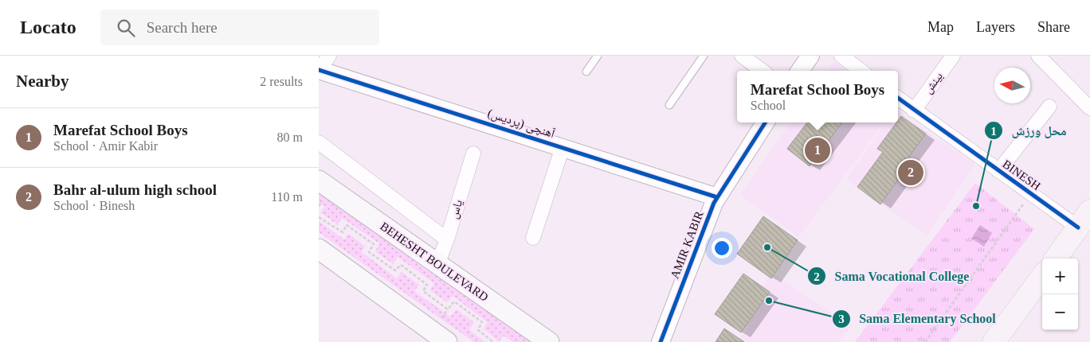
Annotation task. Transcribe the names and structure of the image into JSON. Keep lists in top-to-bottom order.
{
  "streets": {
    "main road": ["BEHESHT BOULEVARD"],
    "street": [
      "بینش",
      "آهنچی (پردیس)",
      "BINESH",
      "یاس",
      "AMIR KABIR"
    ]
  },
  "crossings": [
    ["بینش", "BINESH"],
    ["آهنچی (پردیس)", "AMIR KABIR"],
    ["یاس", "BEHESHT BOULEVARD"]
  ],
  "places": ["محل ورزش", "Sama Vocational College", "Sama Elementary School"],
  "north": "left",
  "page": {
    "header": "Locato",
    "search": "Search here",
    "nav": ["Map", "Layers", "Share"],
    "heading": ["Nearby", "2 results"],
    "popup": ["Marefat School Boys", "School"],
    "list": [
      {
        "mark": "1",
        "name": "Marefat School Boys",
        "note": "School · Amir Kabir",
        "value": "80 m"
      },
      {
        "mark": "2",
        "name": "Bahr al-ulum high school",
        "note": "School · Binesh",
        "value": "110 m"
      }
    ],
    "pins": ["1", "2"],
    "map_buttons": ["+", "−"]
  }
}
